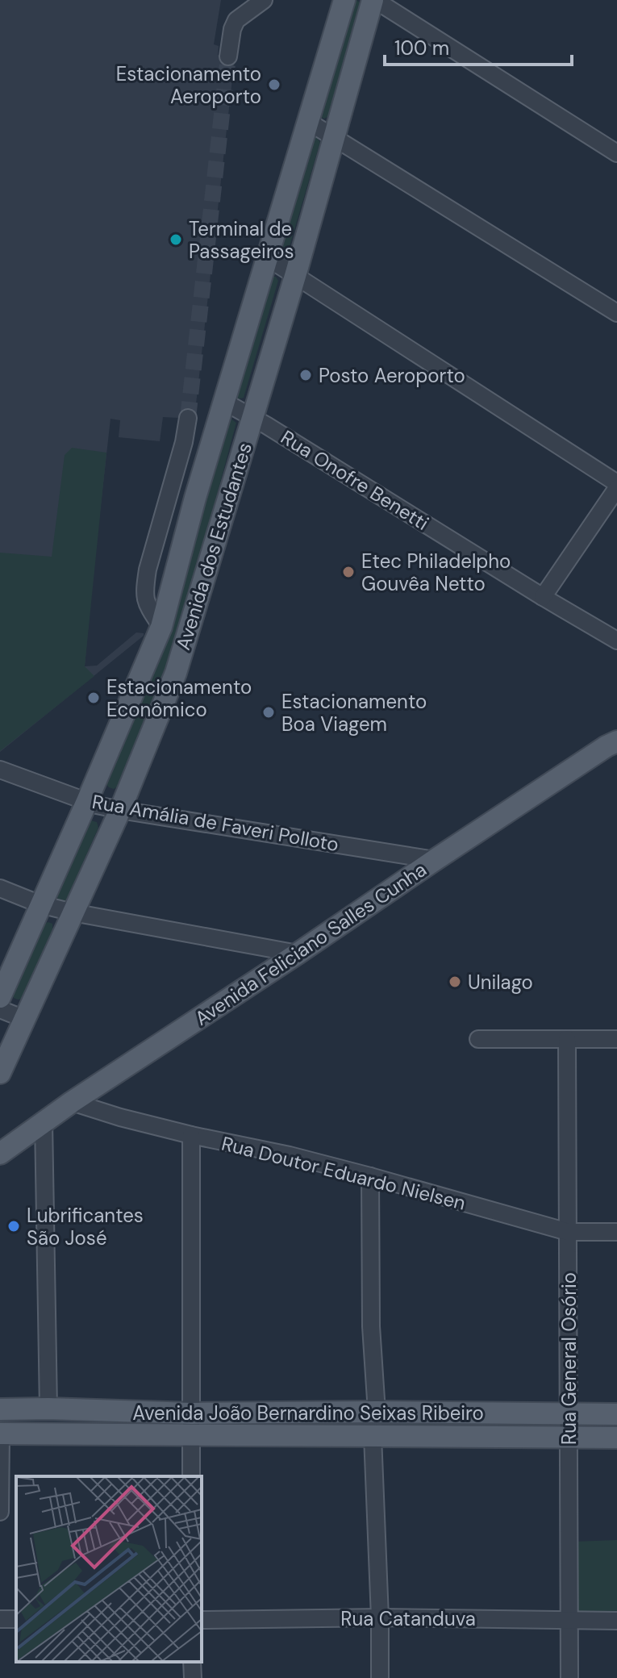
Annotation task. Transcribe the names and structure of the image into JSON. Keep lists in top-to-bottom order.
{
  "streets": {
    "main road": ["Avenida dos Estudantes", "Avenida Feliciano Salles Cunha", "Avenida João Bernardino Seixas Ribeiro"],
    "street": [
      "Rua Onofre Benetti",
      "Rua Amália de Faveri Polloto",
      "Rua Doutor Eduardo Nielsen",
      "Rua General Osório",
      "Rua Catanduva"
    ]
  },
  "crossings": [
    ["Rua Onofre Benetti", "Avenida dos Estudantes"],
    ["Avenida dos Estudantes", "Rua Amália de Faveri Polloto"],
    ["Rua Amália de Faveri Polloto", "Avenida Feliciano Salles Cunha"],
    ["Avenida Feliciano Salles Cunha", "Rua Doutor Eduardo Nielsen"],
    ["Rua Doutor Eduardo Nielsen", "Rua General Osório"],
    ["Rua General Osório", "Avenida João Bernardino Seixas Ribeiro"],
    ["Rua General Osório", "Rua Catanduva"]
  ],
  "places": [
    "Estacionamento Aeroporto",
    "Terminal de Passageiros",
    "Posto Aeroporto",
    "Etec Philadelpho Gouvêa Netto",
    "Estacionamento Econômico",
    "Estacionamento Boa Viagem",
    "Unilago",
    "Lubrificantes São José"
  ],
  "scale_bar": "100 m"
}
